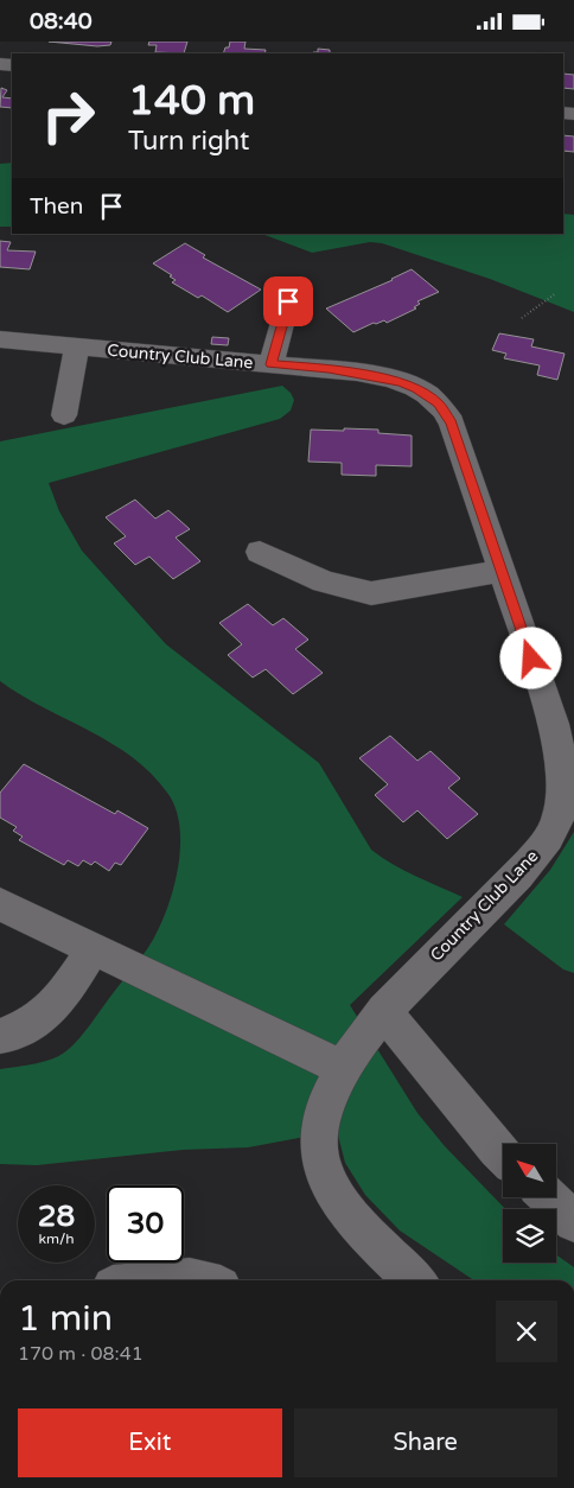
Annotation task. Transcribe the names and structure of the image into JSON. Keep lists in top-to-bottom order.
{
  "streets": {
    "street": ["Country Club Lane"]
  },
  "north": "top left",
  "page": {
    "status": "08:40",
    "turn": ["140 m", "Turn right"],
    "then": "Then",
    "speed": "28 km/h",
    "limit": "30",
    "heading": ["1 min", "170 m · 08:41"],
    "buttons": ["Exit", "Share"]
  }
}
